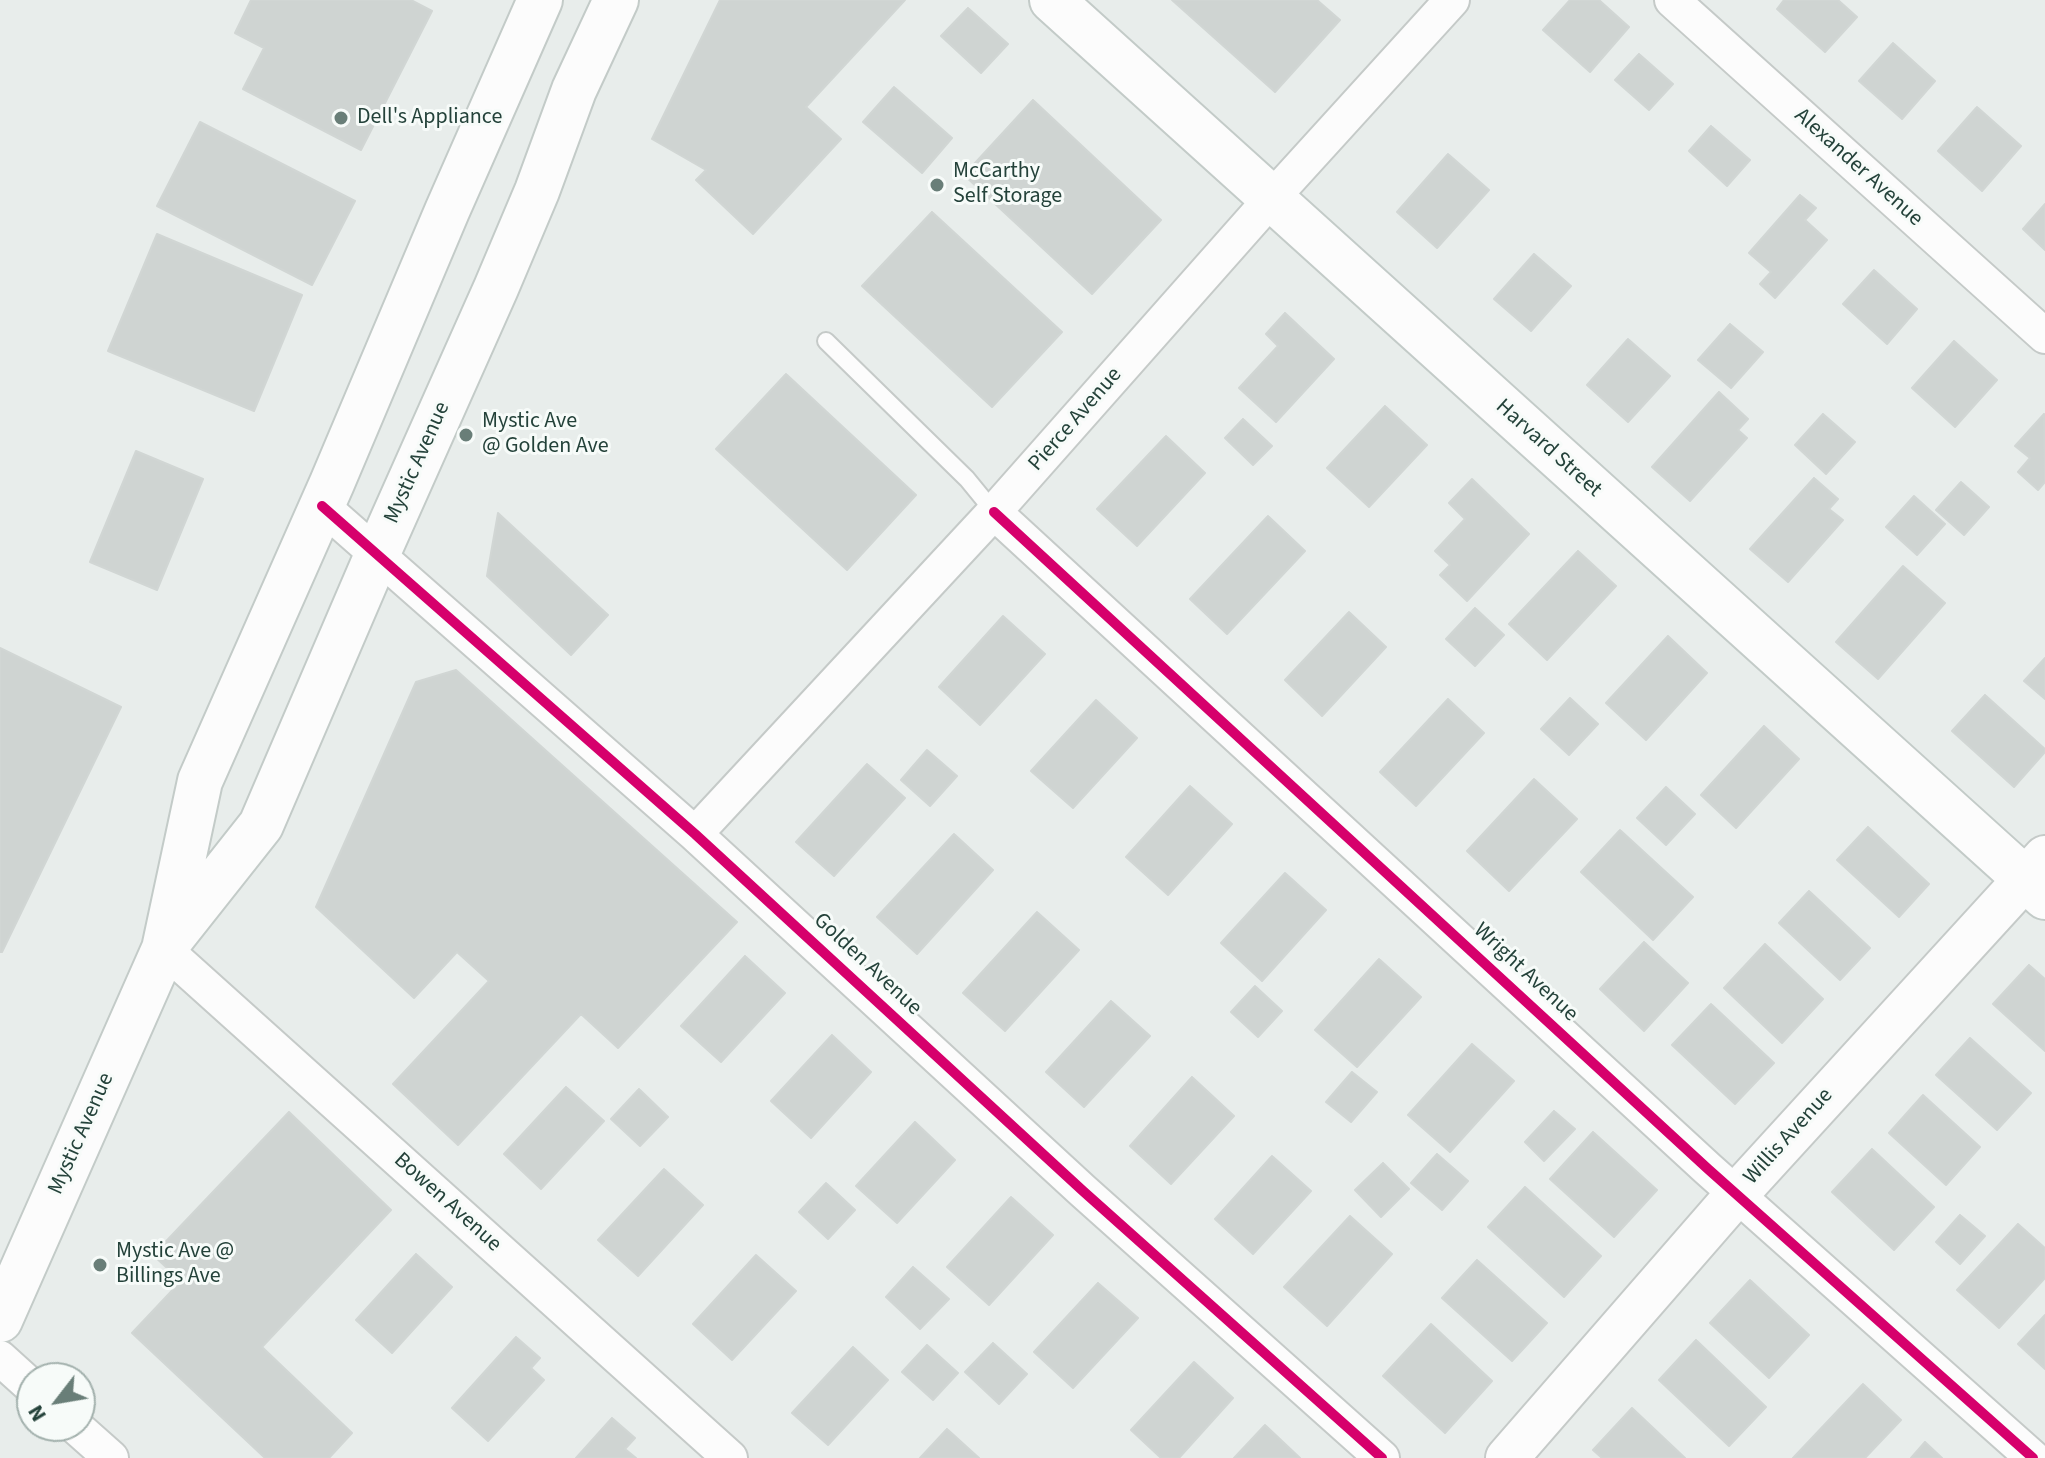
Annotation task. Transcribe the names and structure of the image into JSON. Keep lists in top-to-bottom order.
{
  "streets": {
    "main road": ["Harvard Street", "Mystic Avenue"],
    "street": [
      "Alexander Avenue",
      "Pierce Avenue",
      "Golden Avenue",
      "Wright Avenue",
      "Willis Avenue",
      "Bowen Avenue"
    ]
  },
  "crossings": [
    ["Pierce Avenue", "Harvard Street"],
    ["Pierce Avenue", "Golden Avenue"],
    ["Pierce Avenue", "Wright Avenue"],
    ["Harvard Street", "Willis Avenue"],
    ["Mystic Avenue", "Golden Avenue"],
    ["Mystic Avenue", "Bowen Avenue"],
    ["Wright Avenue", "Willis Avenue"]
  ],
  "places": [
    "Dell's Appliance",
    "McCarthy Self Storage",
    "Mystic Ave @ Golden Ave",
    "Mystic Ave @ Billings Ave"
  ],
  "north": "bottom left"
}
